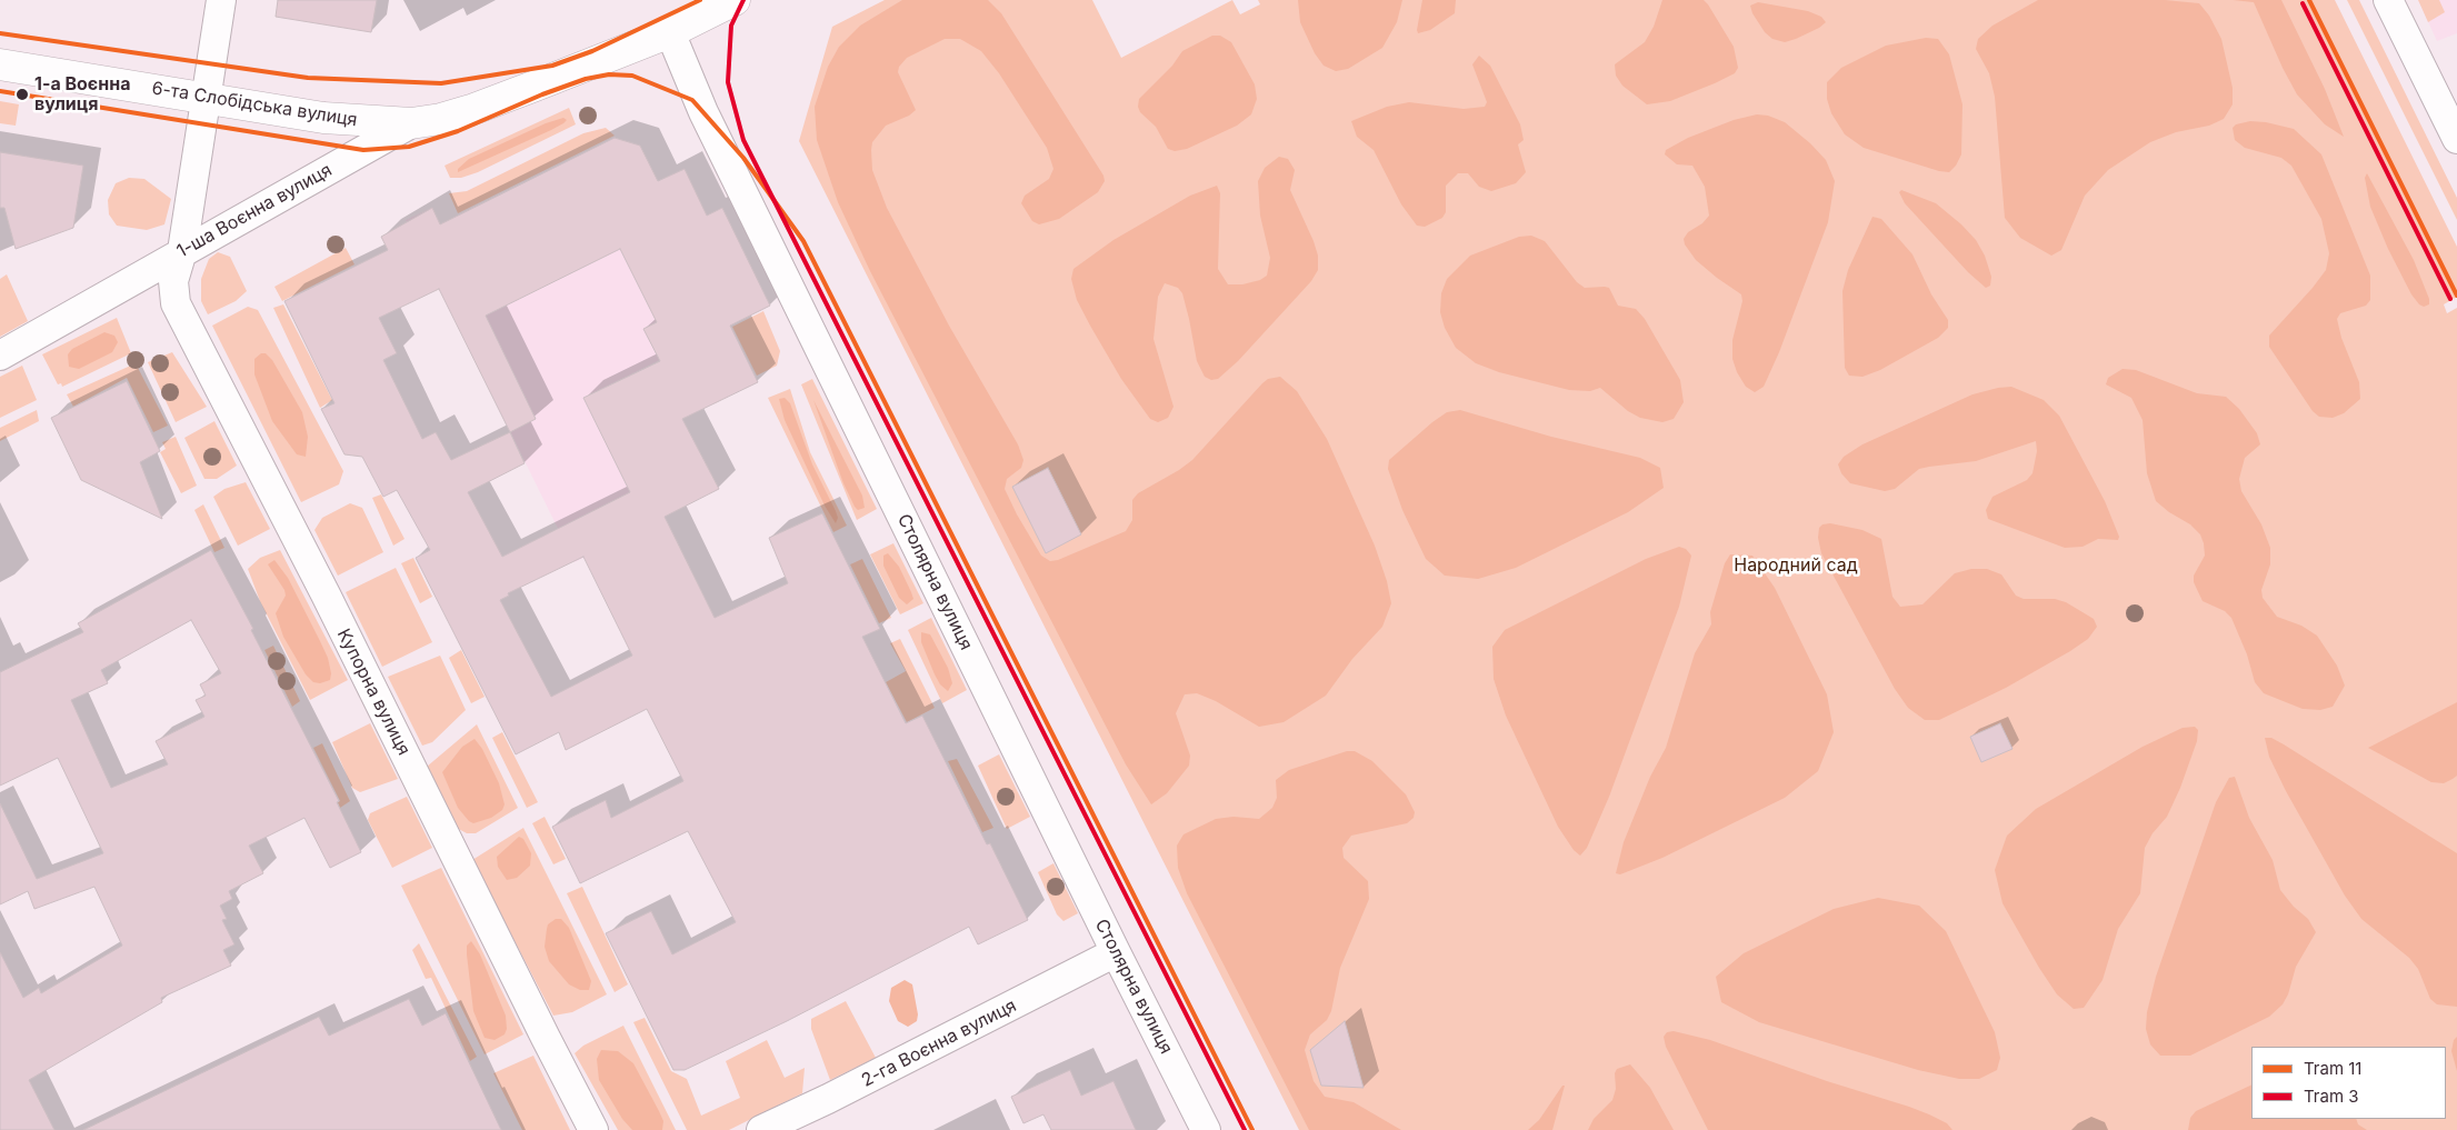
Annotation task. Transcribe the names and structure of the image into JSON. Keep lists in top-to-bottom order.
{
  "streets": {
    "street": [
      "6-та Слобідська вулиця",
      "1-ша Воєнна вулиця",
      "Столярна вулиця",
      "Купорна вулиця",
      "2-га Воєнна вулиця"
    ]
  },
  "crossings": [
    ["6-та Слобідська вулиця", "1-ша Воєнна вулиця"],
    ["6-та Слобідська вулиця", "Купорна вулиця"],
    ["1-ша Воєнна вулиця", "Столярна вулиця"],
    ["1-ша Воєнна вулиця", "Купорна вулиця"],
    ["Столярна вулиця", "2-га Воєнна вулиця"]
  ],
  "parks": ["Народний сад"],
  "places": ["1-а Воєнна вулиця"],
  "lines": ["tram line 11", "tram line 3"],
  "legend": ["Tram 11", "Tram 3"]
}
